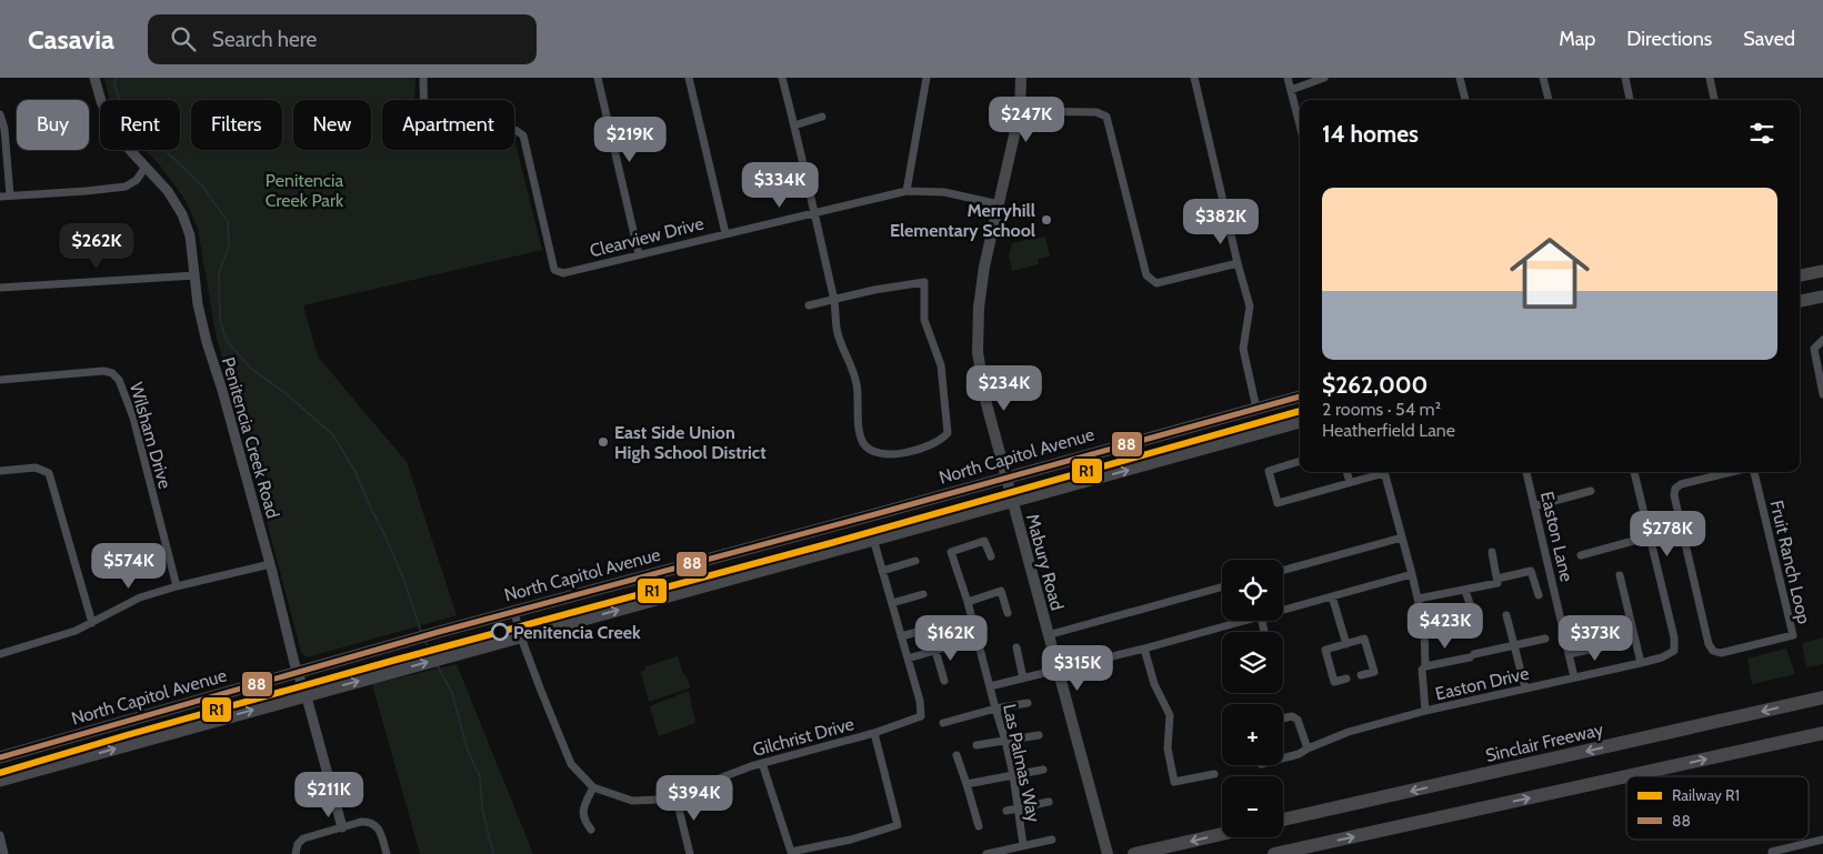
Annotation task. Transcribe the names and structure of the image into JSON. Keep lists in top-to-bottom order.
{
  "streets": {
    "highway": ["Sinclair Freeway"],
    "main road": ["North Capitol Avenue", "Mabury Road"],
    "street": [
      "Clearview Drive",
      "Wilsham Drive",
      "Penitencia Creek Road",
      "Easton Lane",
      "Fruit Ranch Loop",
      "Easton Drive",
      "Gilchrist Drive",
      "Las Palmas Way"
    ]
  },
  "crossings": [
    ["Clearview Drive", "Mabury Road"],
    ["Penitencia Creek Road", "North Capitol Avenue"],
    ["North Capitol Avenue", "Mabury Road"],
    ["North Capitol Avenue", "Gilchrist Drive"],
    ["Easton Lane", "Easton Drive"],
    ["Mabury Road", "Las Palmas Way"]
  ],
  "parks": ["Penitencia Creek Park"],
  "places": ["Merryhill Elementary School", "East Side Union High School District", "Penitencia Creek"],
  "lines": ["transit line 88", "rail line R1"],
  "legend": ["Railway R1", "88"],
  "page": {
    "header": "Casavia",
    "search": "Search here",
    "nav": ["Map", "Directions", "Saved"],
    "price": [
      "$247K",
      "$219K",
      "$334K",
      "$382K",
      "$262K",
      "$234K",
      "$278K",
      "$574K",
      "$423K",
      "$162K",
      "$373K",
      "$315K",
      "$211K",
      "$394K"
    ],
    "chip": [
      "Buy",
      "Rent",
      "Filters",
      "New",
      "Apartment"
    ],
    "heading": "14 homes",
    "list": [
      {
        "name": "$262,000",
        "note": "2 rooms · 54 m² · Heatherfield Lane"
      }
    ],
    "map_buttons": ["+", "−"]
  }
}
